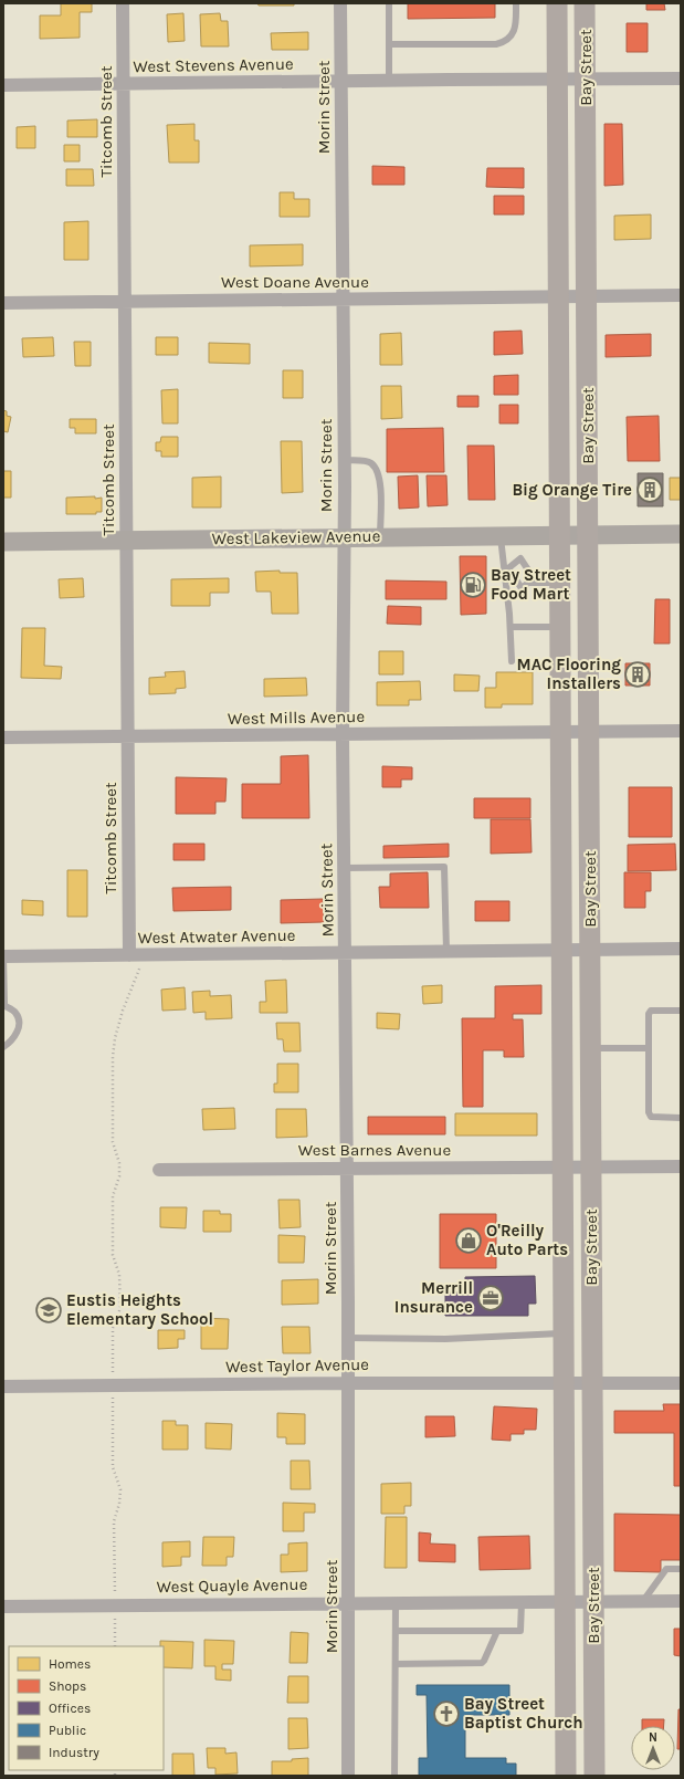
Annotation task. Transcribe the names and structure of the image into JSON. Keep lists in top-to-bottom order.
{
  "streets": {
    "main road": ["Bay Street"],
    "street": [
      "West Stevens Avenue",
      "Morin Street",
      "Titcomb Street",
      "West Doane Avenue",
      "West Lakeview Avenue",
      "West Mills Avenue",
      "West Atwater Avenue",
      "West Barnes Avenue",
      "West Taylor Avenue",
      "West Quayle Avenue"
    ]
  },
  "crossings": [
    ["West Stevens Avenue", "Bay Street"],
    ["West Stevens Avenue", "Morin Street"],
    ["West Stevens Avenue", "Titcomb Street"],
    ["Bay Street", "West Doane Avenue"],
    ["Bay Street", "West Lakeview Avenue"],
    ["Bay Street", "West Mills Avenue"],
    ["Bay Street", "West Atwater Avenue"],
    ["Bay Street", "West Barnes Avenue"],
    ["Bay Street", "West Taylor Avenue"],
    ["Bay Street", "West Quayle Avenue"],
    ["Morin Street", "West Doane Avenue"],
    ["Morin Street", "West Lakeview Avenue"],
    ["Morin Street", "West Mills Avenue"],
    ["Morin Street", "West Atwater Avenue"],
    ["Morin Street", "West Barnes Avenue"],
    ["Morin Street", "West Taylor Avenue"],
    ["Morin Street", "West Quayle Avenue"],
    ["Titcomb Street", "West Doane Avenue"],
    ["Titcomb Street", "West Lakeview Avenue"],
    ["Titcomb Street", "West Mills Avenue"],
    ["Titcomb Street", "West Atwater Avenue"]
  ],
  "places": {
    "building": ["Big Orange Tire", "MAC Flooring Installers"],
    "fuel station": ["Bay Street Food Mart"],
    "shop": ["O'Reilly Auto Parts"],
    "office": ["Merrill Insurance"],
    "school or university": ["Eustis Heights Elementary School"],
    "church": ["Bay Street Baptist Church"]
  },
  "legend": [
    "Homes",
    "Shops",
    "Offices",
    "Public",
    "Industry"
  ],
  "north": "top"
}
